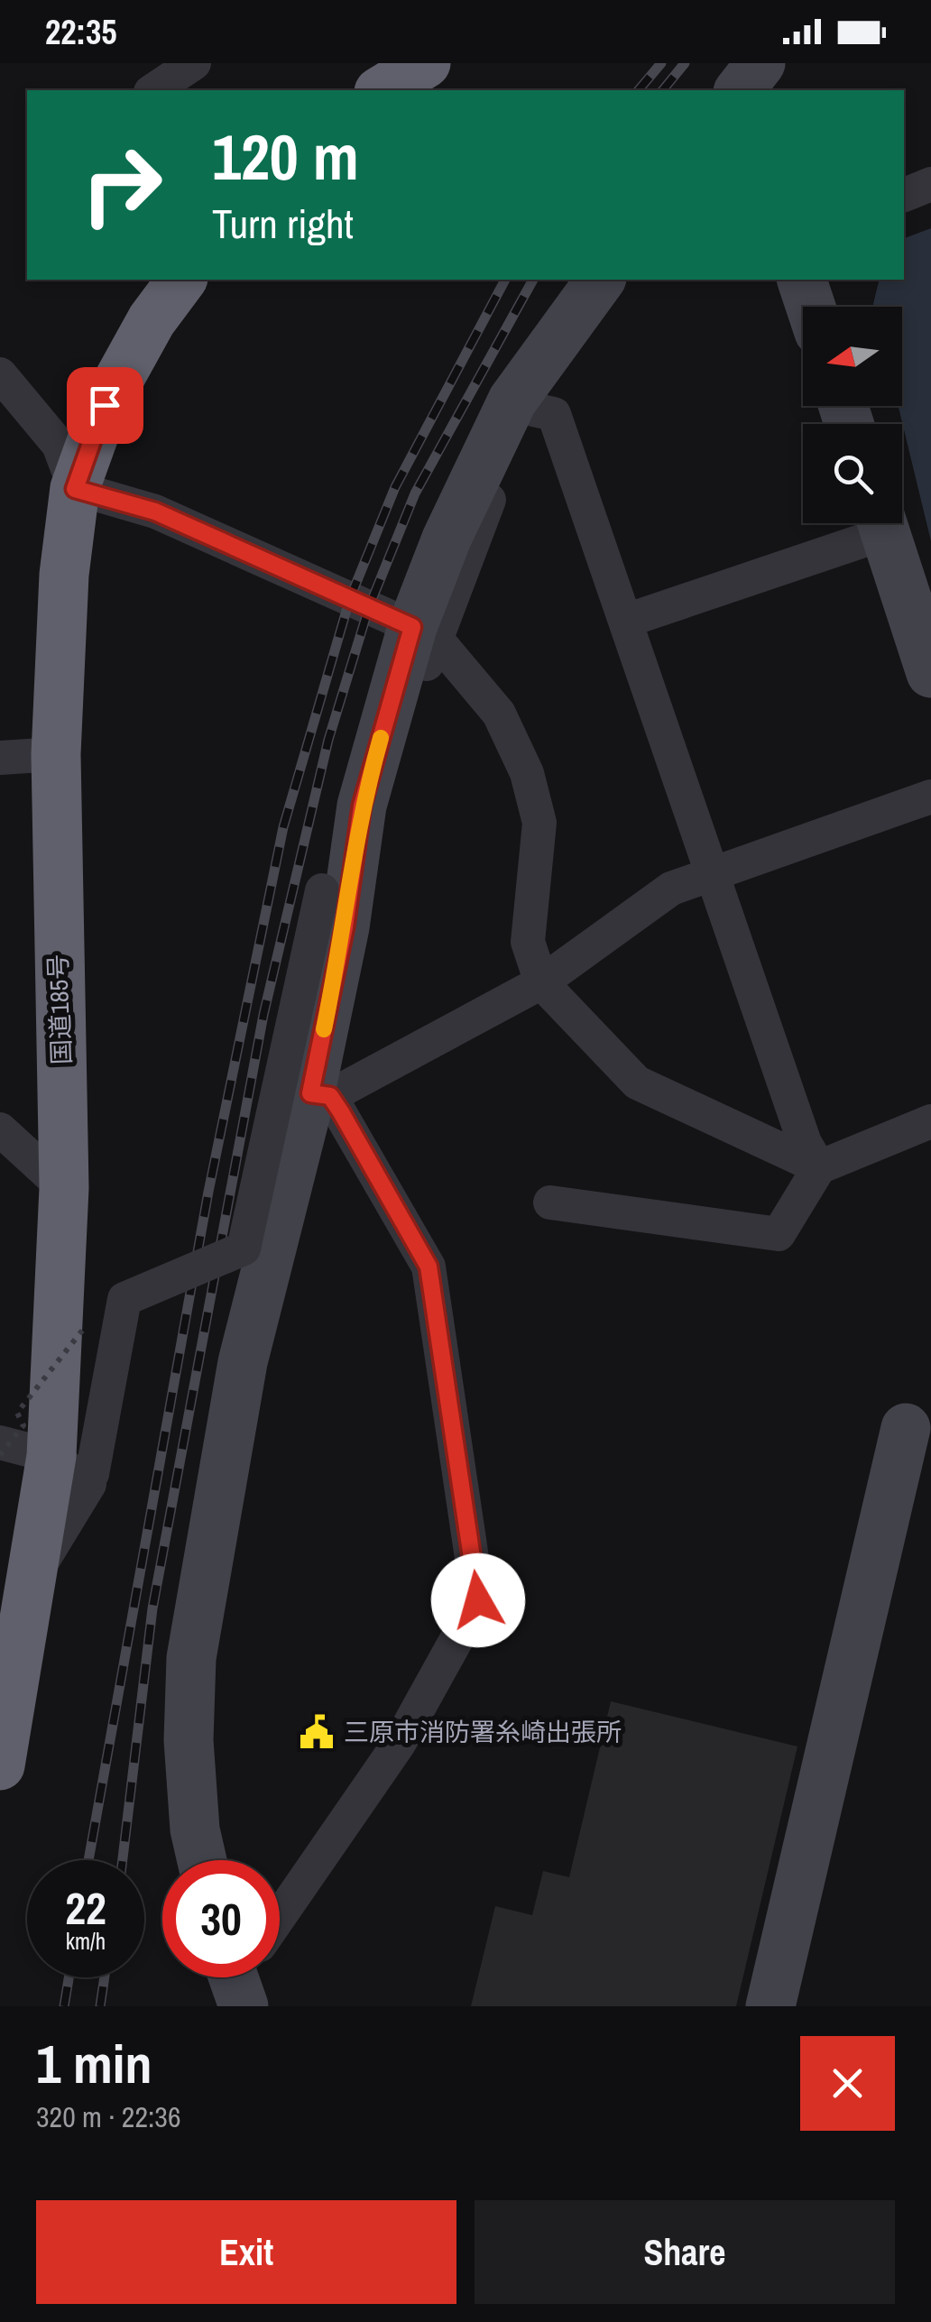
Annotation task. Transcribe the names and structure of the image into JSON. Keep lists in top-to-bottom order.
{
  "streets": {
    "highway": ["国道185号"]
  },
  "places": {
    "public building": ["三原市消防署糸崎出張所"]
  },
  "north": "left",
  "page": {
    "status": "22:35",
    "turn": ["120 m", "Turn right"],
    "speed": "22 km/h",
    "limit": "30",
    "heading": ["1 min", "320 m · 22:36"],
    "buttons": ["Exit", "Share"]
  }
}
